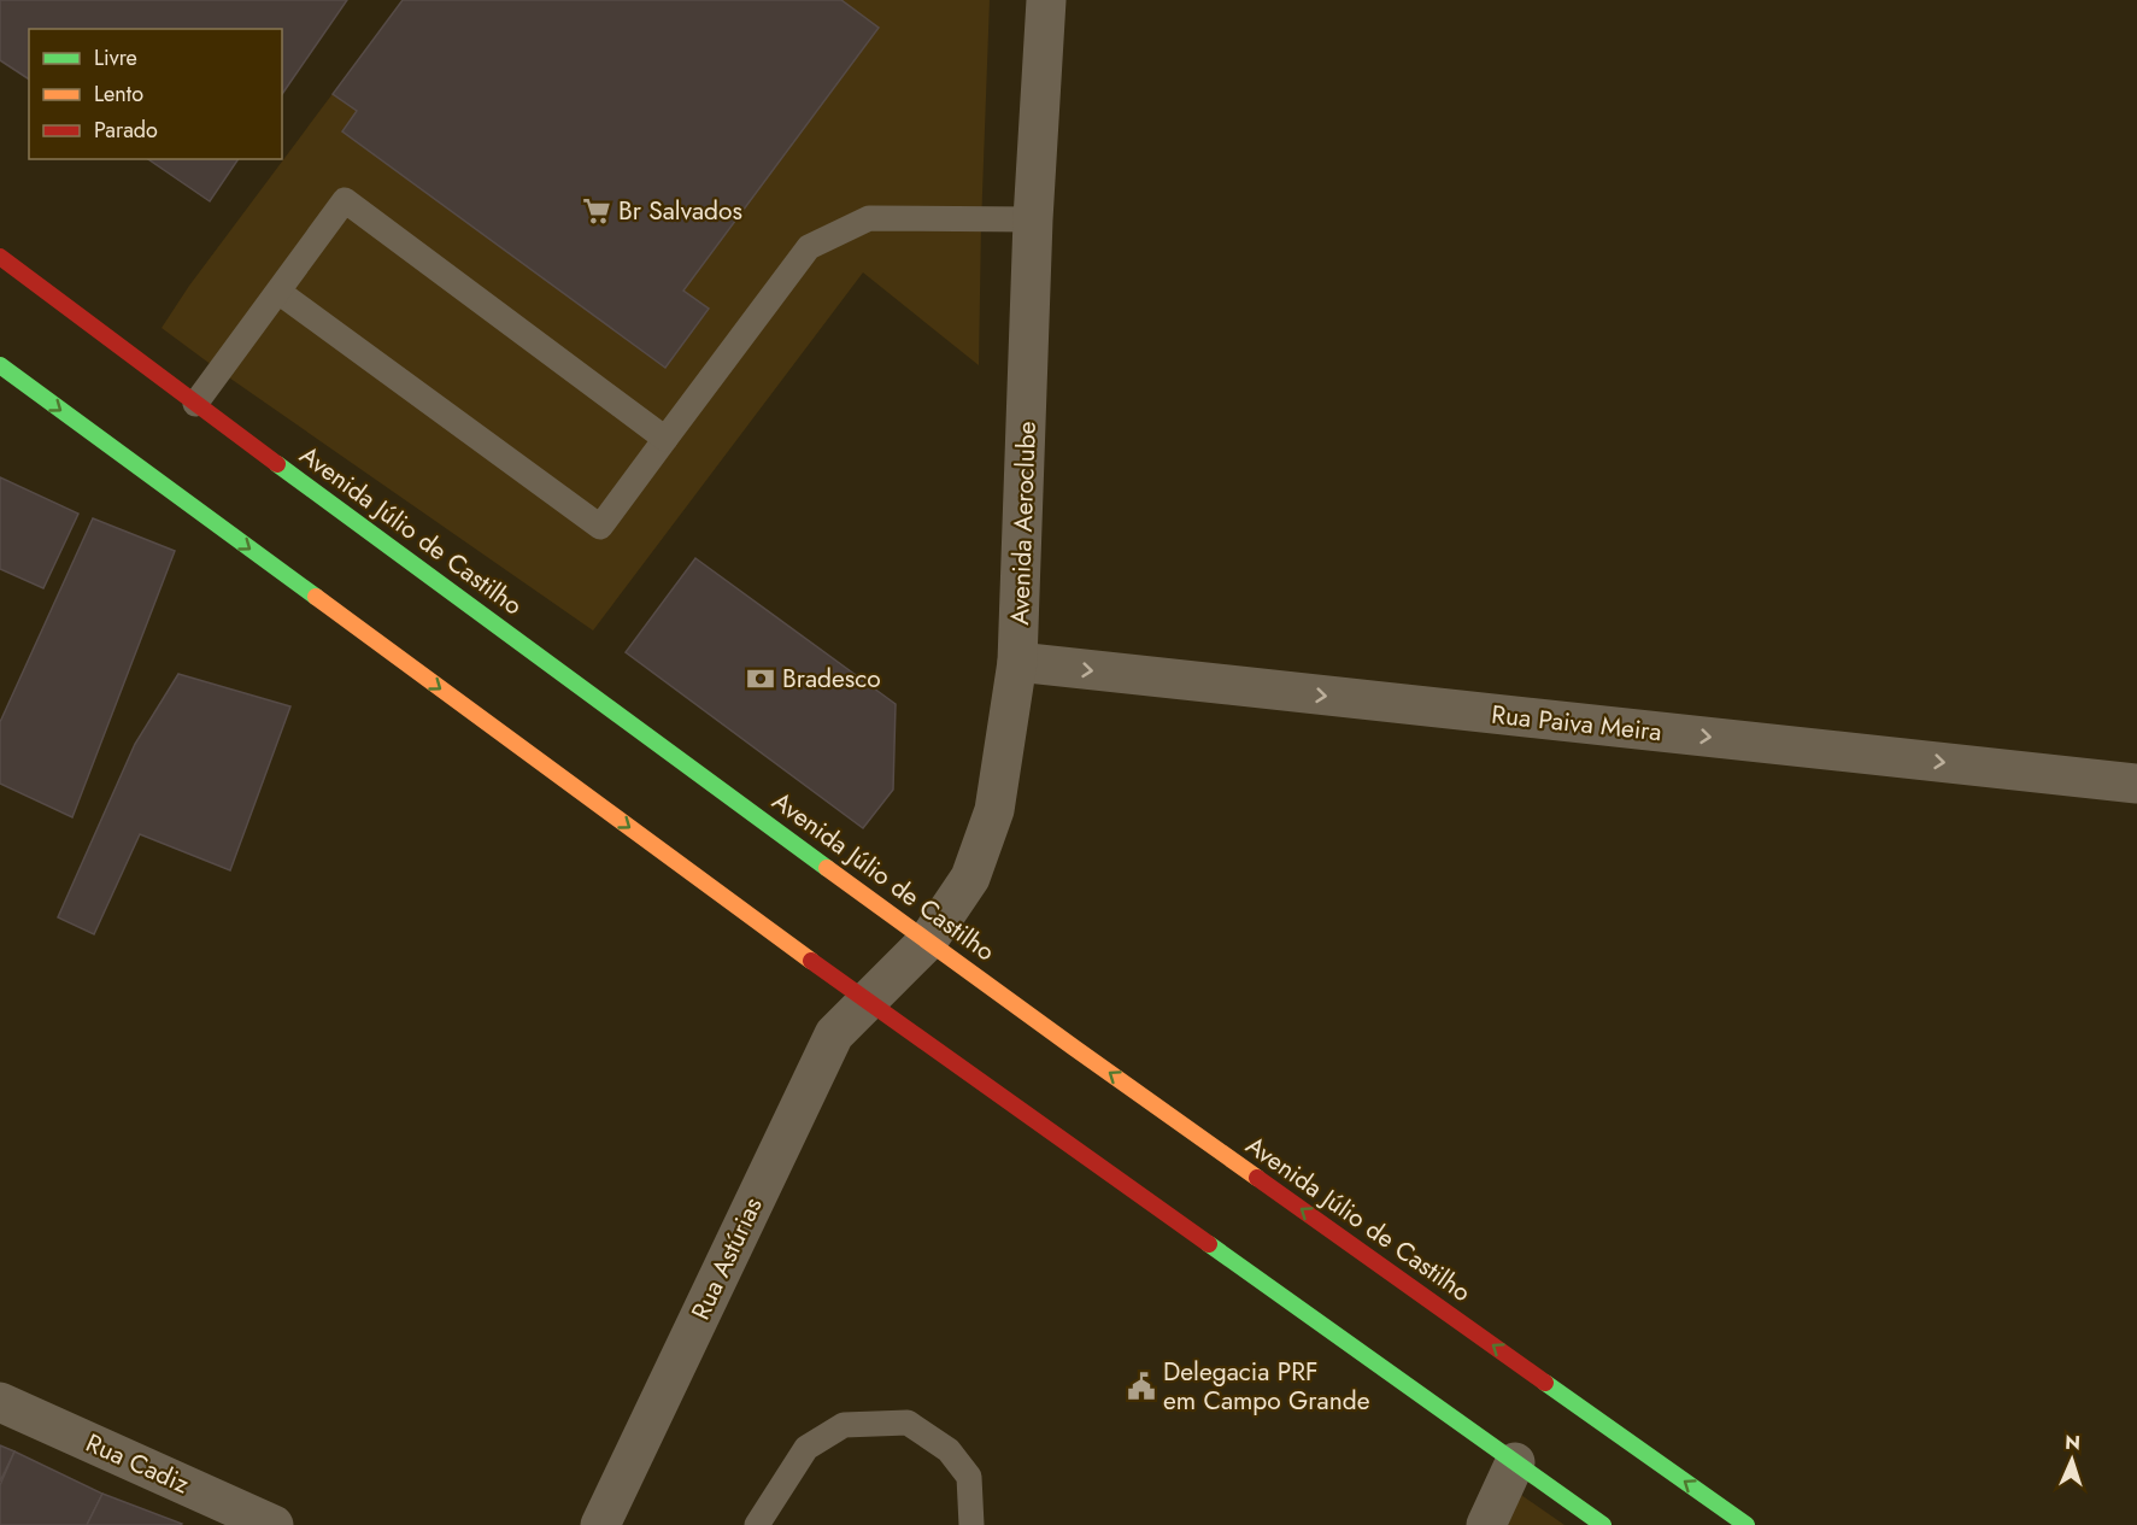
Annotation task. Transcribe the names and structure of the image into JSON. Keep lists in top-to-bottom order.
{
  "streets": {
    "main road": ["Avenida Júlio de Castilho"],
    "street": [
      "Avenida Aeroclube",
      "Rua Paiva Meira",
      "Rua Astúrias",
      "Rua Cadiz"
    ]
  },
  "crossings": [
    ["Avenida Aeroclube", "Avenida Júlio de Castilho"],
    ["Avenida Aeroclube", "Rua Paiva Meira"],
    ["Avenida Aeroclube", "Rua Astúrias"]
  ],
  "one_way": ["Rua Paiva Meira"],
  "places": {
    "supermarket": ["Br Salvados"],
    "bank": ["Bradesco"],
    "public building": ["Delegacia PRF em Campo Grande"]
  },
  "legend": ["Livre", "Lento", "Parado"],
  "north": "top"
}
